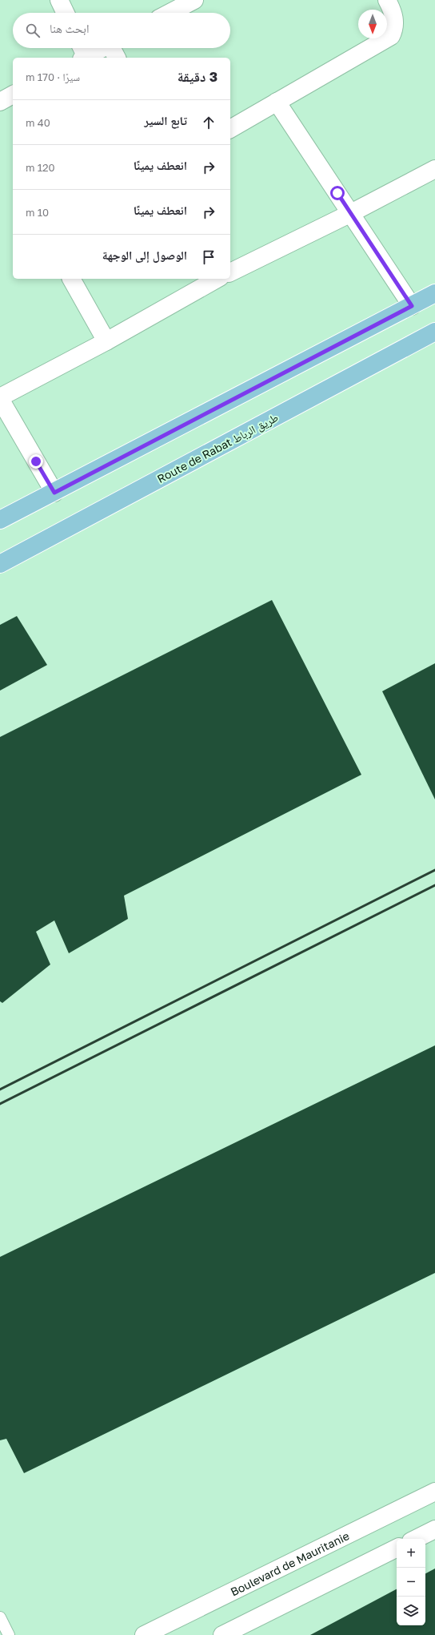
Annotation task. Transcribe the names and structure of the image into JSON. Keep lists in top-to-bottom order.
{
  "streets": {
    "main road": ["Route de Rabat طريق الرباط"],
    "street": ["Boulevard de Mauritanie"]
  },
  "north": "bottom",
  "page": {
    "search": "ابحث هنا",
    "heading": ["3 دقيقة", "سيرًا · 170 m"],
    "list": [
      ["تابع السير", "40 m"],
      ["انعطف يمينًا", "120 m"],
      ["انعطف يمينًا", "10 m"],
      "الوصول إلى الوجهة"
    ],
    "map_buttons": ["+", "−"]
  }
}
